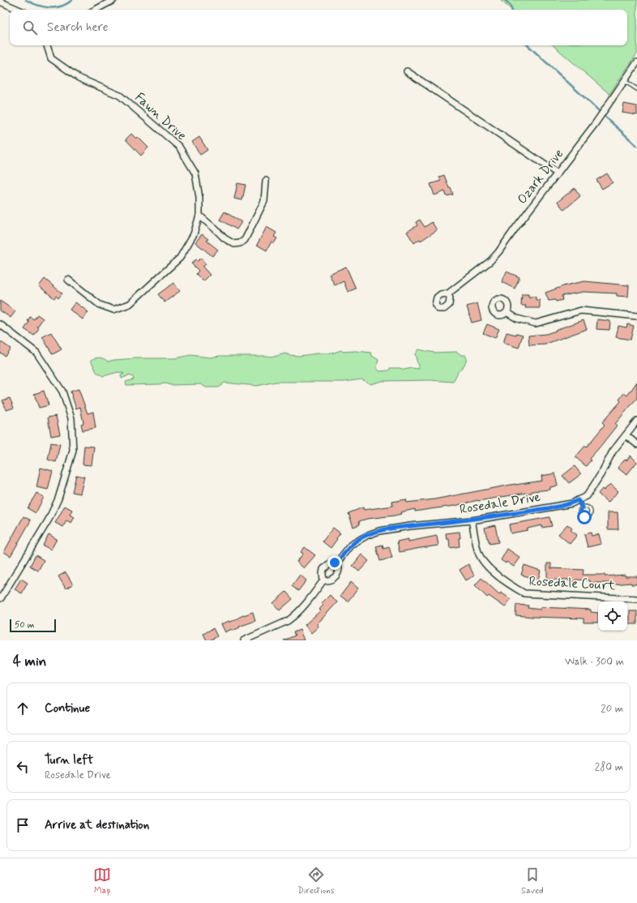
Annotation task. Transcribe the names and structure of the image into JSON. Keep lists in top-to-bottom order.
{
  "streets": {
    "street": [
      "Fawn Drive",
      "Ozark Drive",
      "Rosedale Drive",
      "Rosedale Court"
    ]
  },
  "crossings": [
    ["Rosedale Drive", "Rosedale Court"]
  ],
  "scale_bar": "50 m",
  "page": {
    "search": "Search here",
    "scale": "50 m",
    "heading": ["4 min", "Walk · 300 m"],
    "list": [
      ["Continue", "20 m"],
      ["Turn left", "Rosedale Drive", "280 m"],
      "Arrive at destination"
    ],
    "nav": ["Map", "Directions", "Saved"]
  }
}
